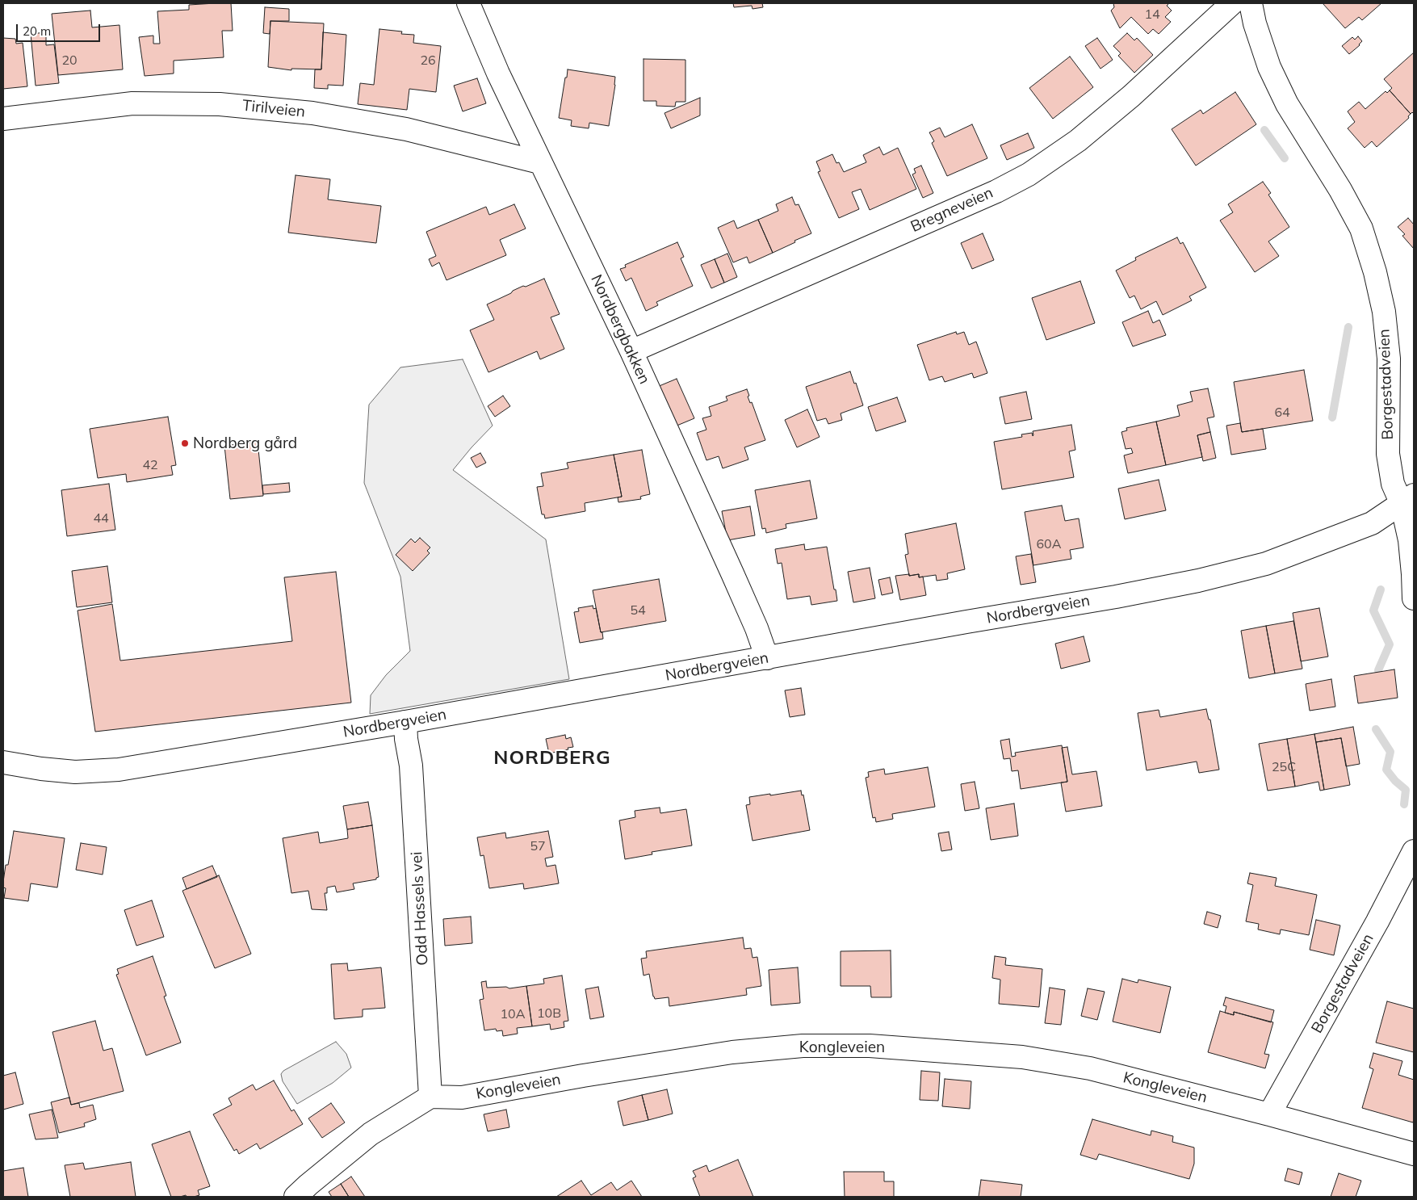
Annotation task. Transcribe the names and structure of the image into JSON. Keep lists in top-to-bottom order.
{
  "streets": {
    "street": [
      "Tirilveien",
      "Bregneveien",
      "Nordbergbakken",
      "Borgestadveien",
      "Nordbergveien",
      "Odd Hassels vei",
      "Kongleveien"
    ]
  },
  "crossings": [
    ["Tirilveien", "Nordbergbakken"],
    ["Bregneveien", "Nordbergbakken"],
    ["Nordbergbakken", "Nordbergveien"],
    ["Borgestadveien", "Nordbergveien"],
    ["Borgestadveien", "Kongleveien"],
    ["Nordbergveien", "Odd Hassels vei"],
    ["Odd Hassels vei", "Kongleveien"]
  ],
  "districts": ["NORDBERG"],
  "places": ["Nordberg gård"],
  "house_numbers": [
    "14",
    "20",
    "26",
    "64",
    "42",
    "44",
    "60A",
    "54",
    "25C",
    "57",
    "10B",
    "10A"
  ],
  "scale_bar": "20 m"
}
